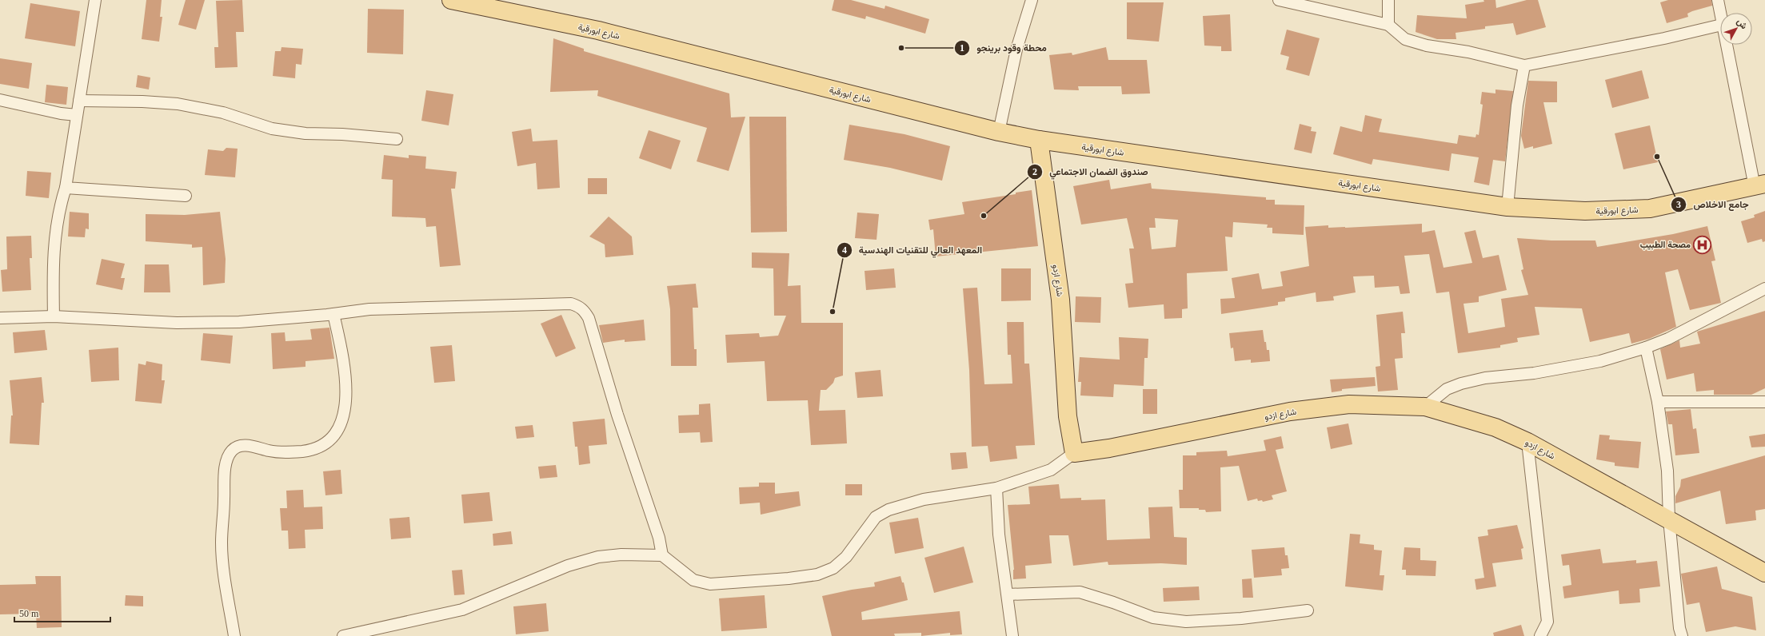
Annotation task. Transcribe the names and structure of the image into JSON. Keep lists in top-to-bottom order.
{
  "streets": {
    "main road": ["شارع ابورقية", "شارع ازدو"]
  },
  "crossings": [
    ["شارع ابورقية", "شارع ازدو"]
  ],
  "places": {
    "other": [
      "محطة وقود برينجو",
      "جامع الاخلاص",
      "صندوق الضمان الاجتماعي",
      "المعهد العالي للتقنيات الهندسية"
    ],
    "hospital": ["مصحة الطبيب"]
  },
  "scale_bar": "50 m",
  "north": "top right"
}
